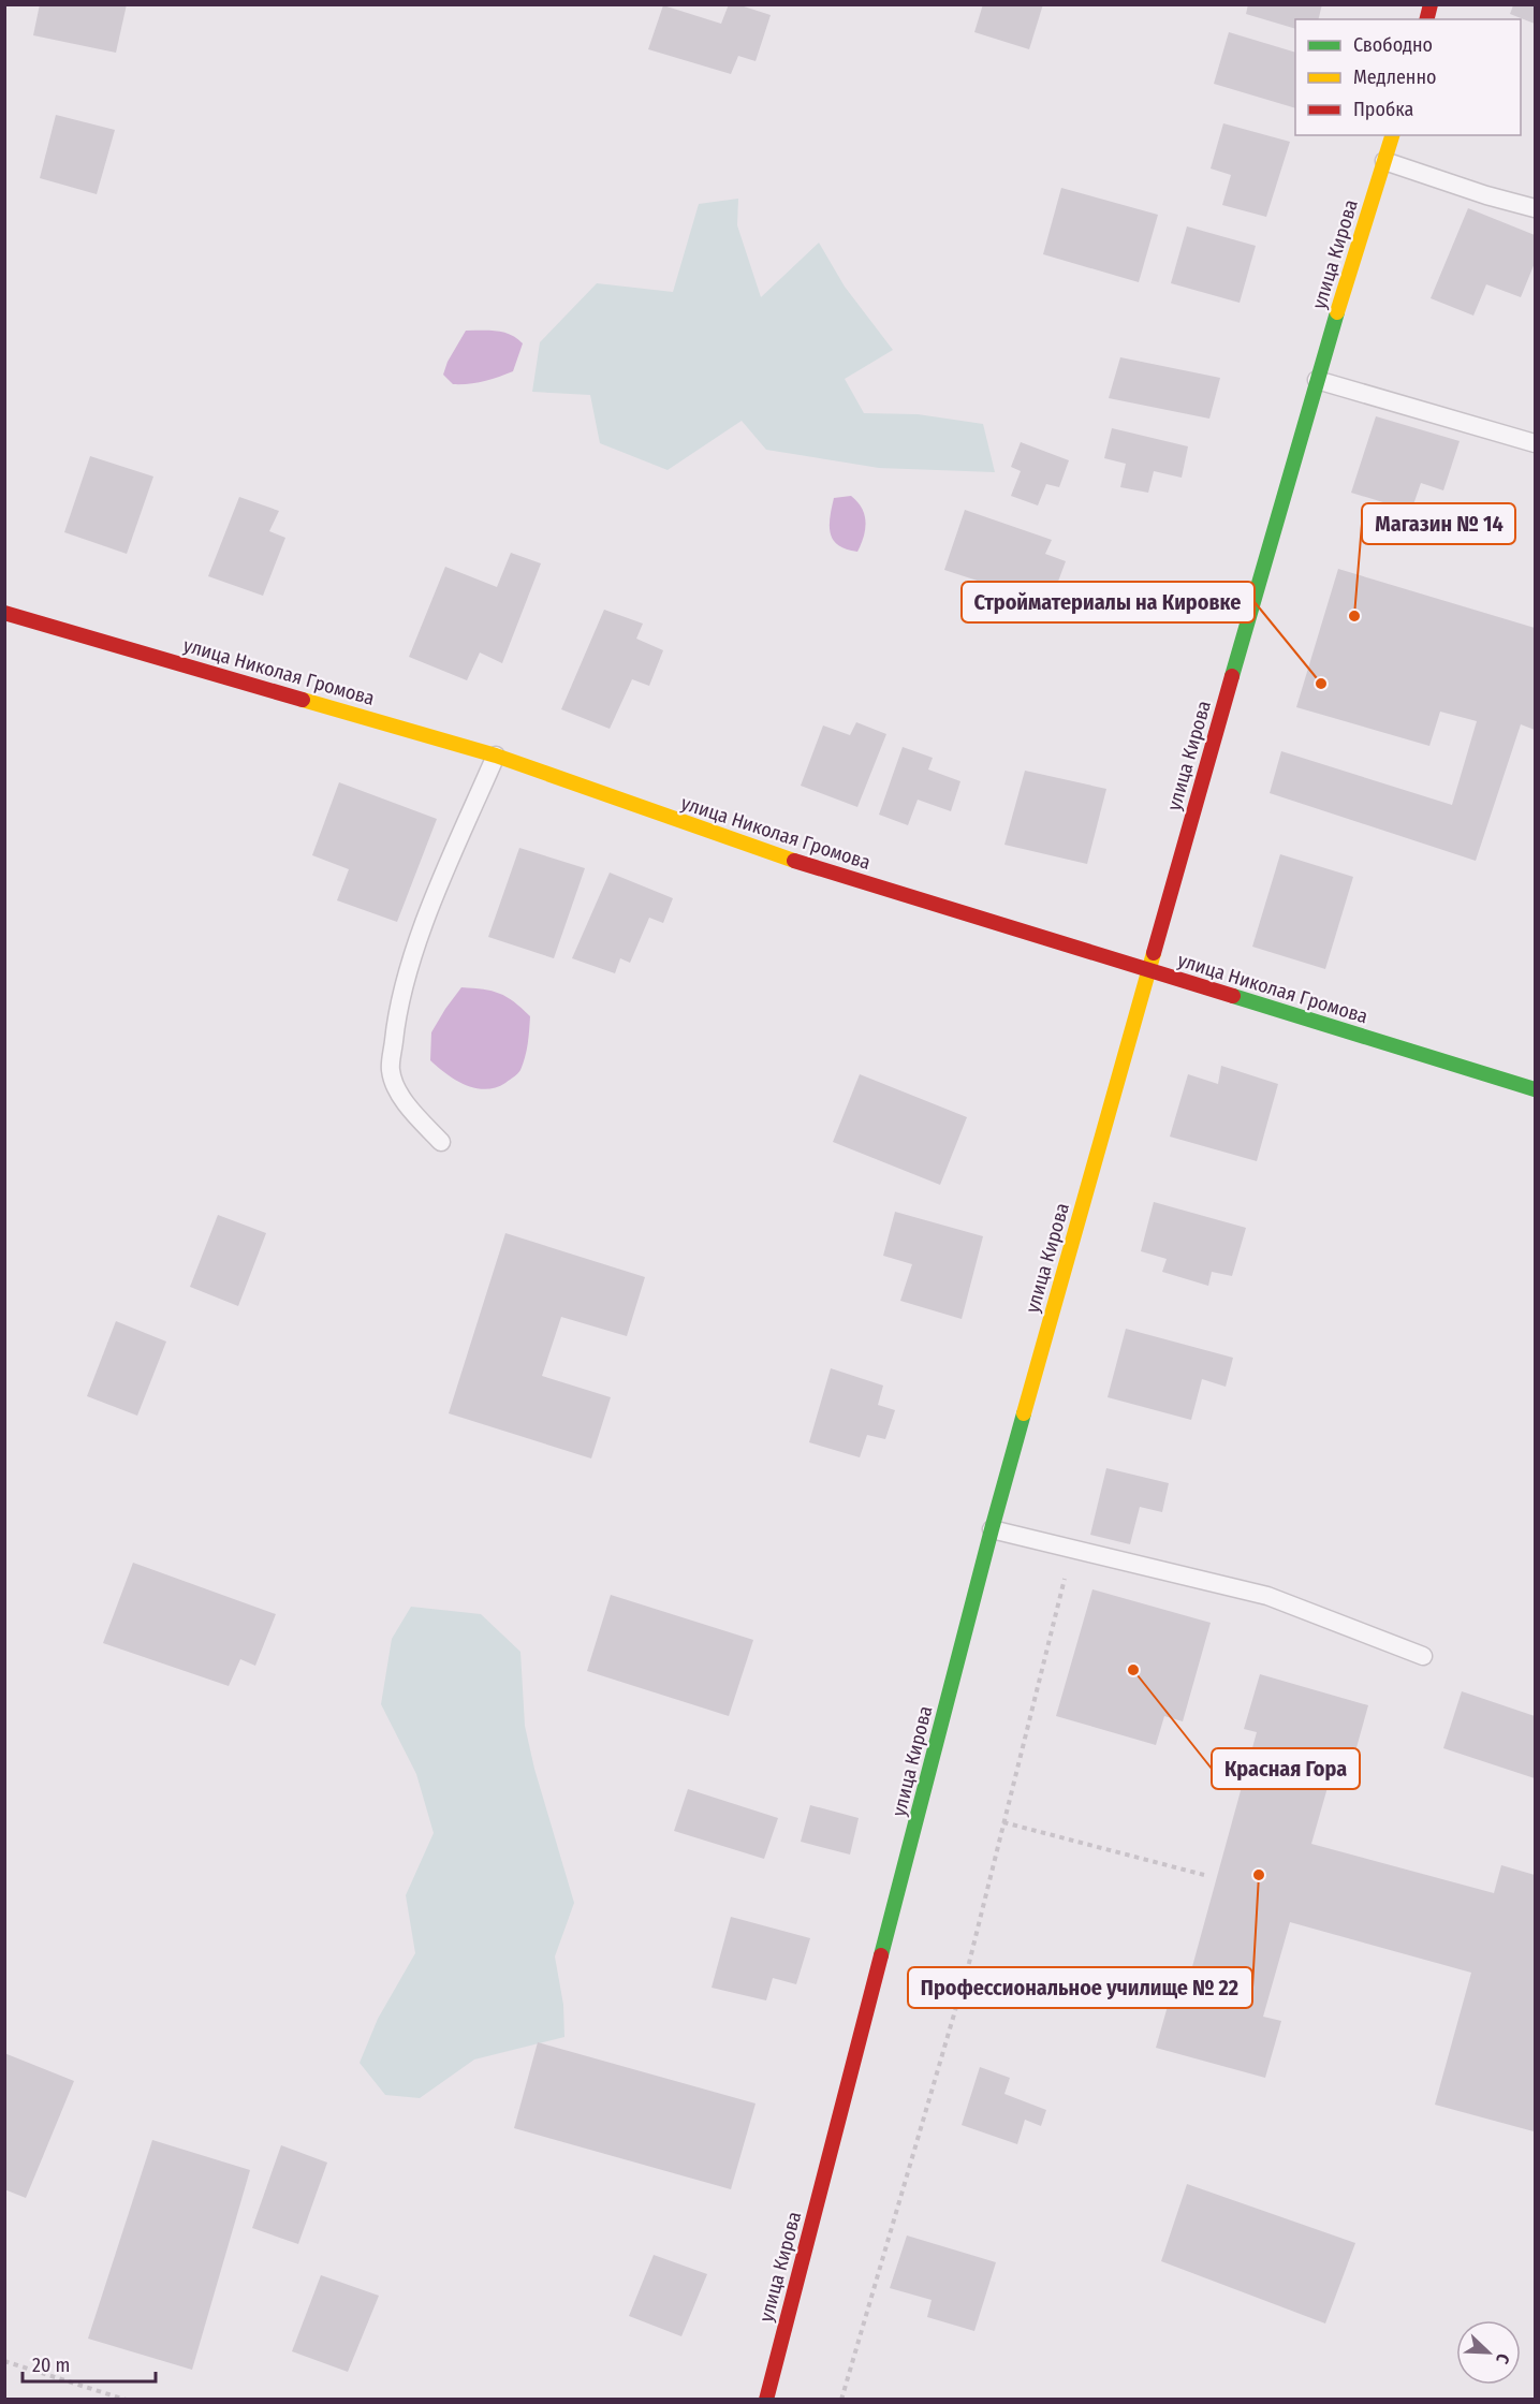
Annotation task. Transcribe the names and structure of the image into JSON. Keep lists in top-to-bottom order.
{
  "streets": {
    "street": ["улица Кирова", "улица Николая Громова"]
  },
  "crossings": [
    ["улица Кирова", "улица Николая Громова"]
  ],
  "places": [
    "Магазин № 14",
    "Стройматериалы на Кировке",
    "Красная Гора",
    "Профессиональное училище № 22"
  ],
  "legend": ["Свободно", "Медленно", "Пробка"],
  "scale_bar": "20 m",
  "north": "bottom right"
}
